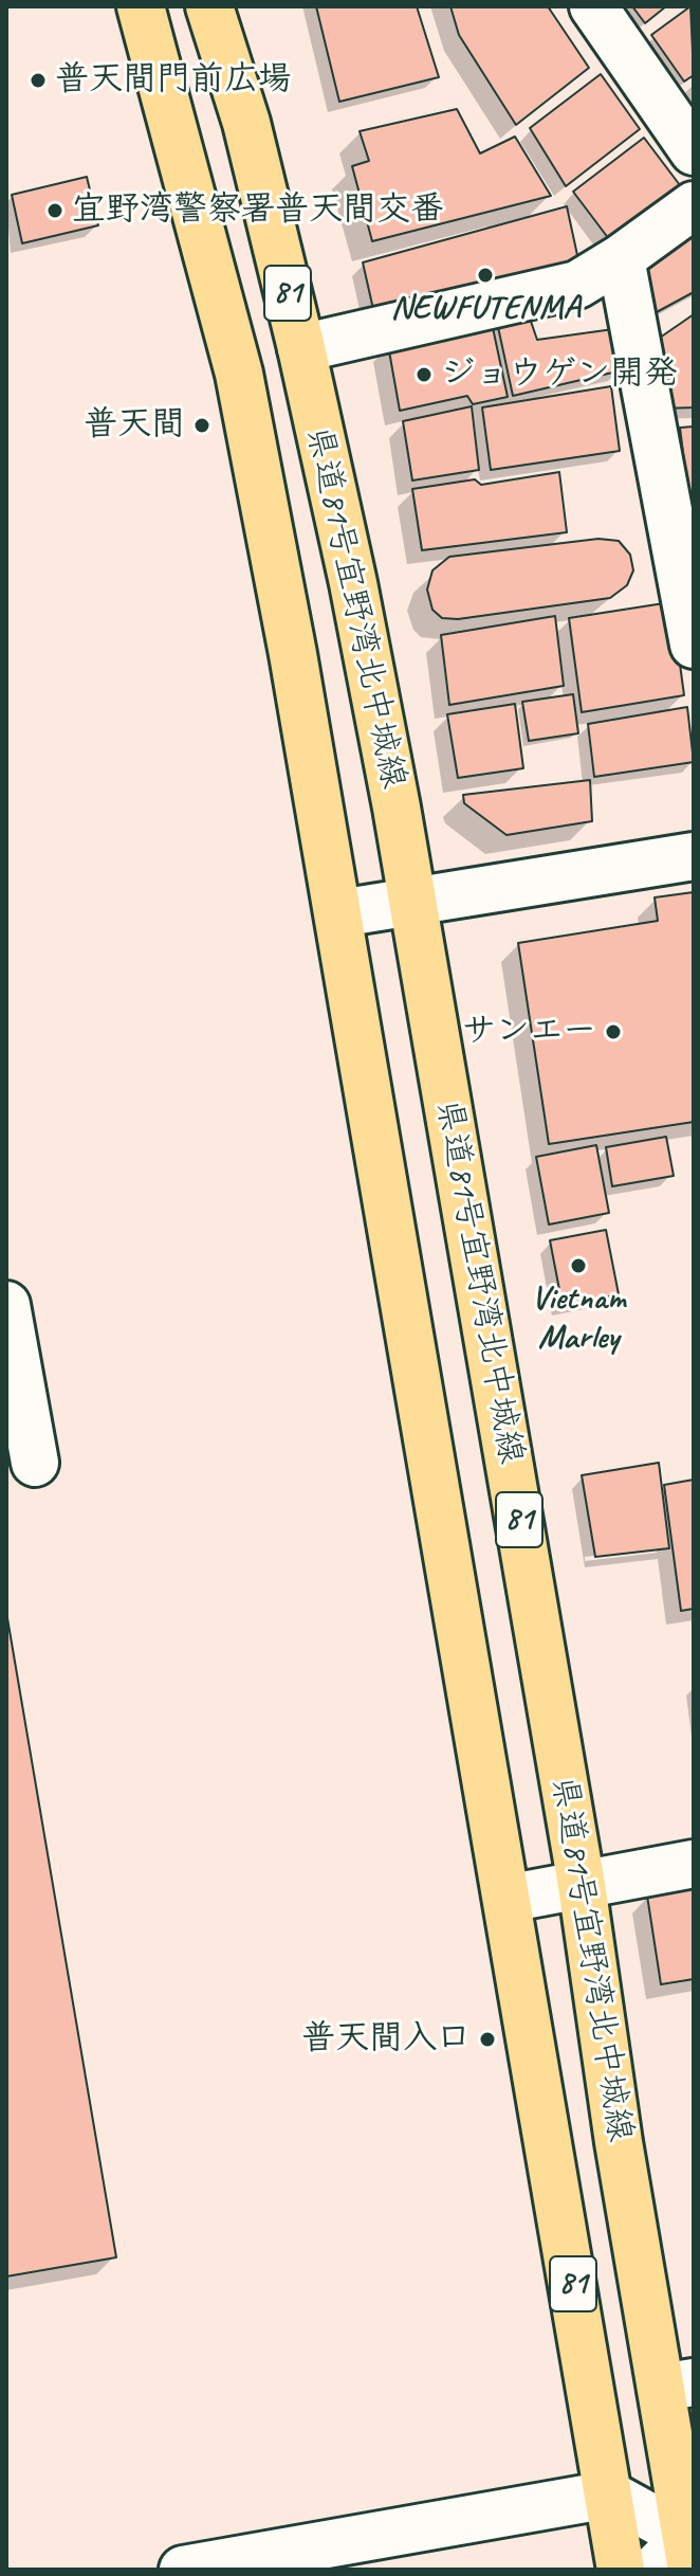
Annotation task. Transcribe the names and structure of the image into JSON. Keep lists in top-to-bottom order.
{
  "streets": {
    "main road": ["81", "県道81号宜野湾北中城線"]
  },
  "places": [
    "普天間門前広場",
    "宜野湾警察署普天間交番",
    "NEWFUTENMA",
    "ジョウゲン開発",
    "普天間",
    "サンエー",
    "Vietnam Marley",
    "普天間入口"
  ]
}
